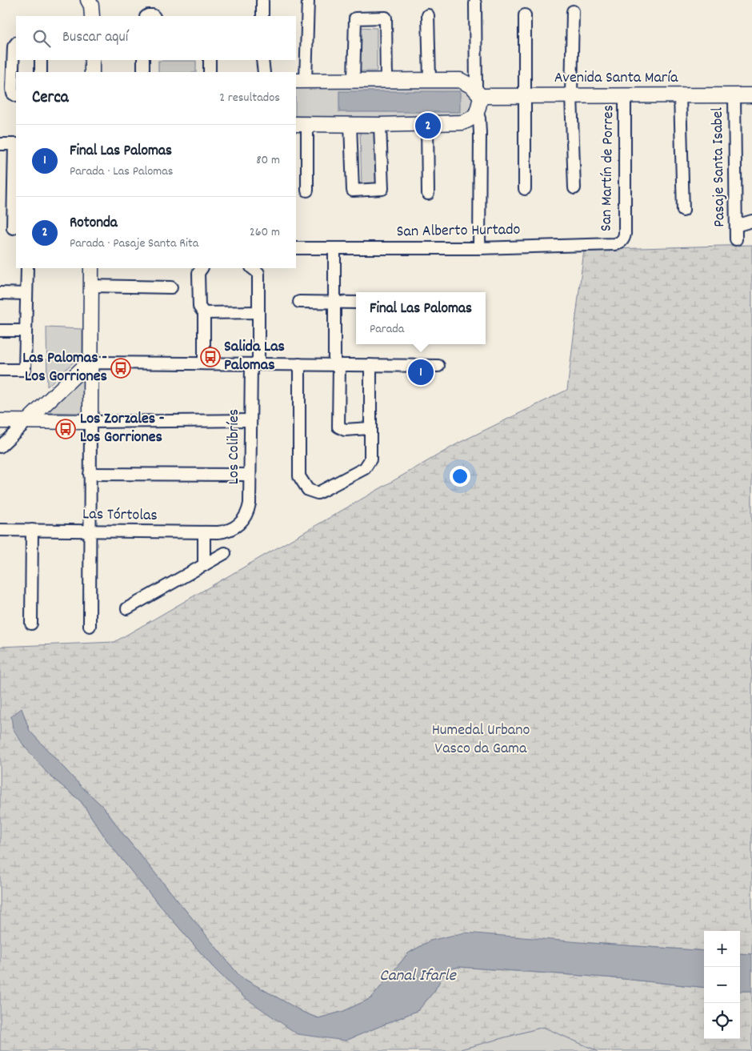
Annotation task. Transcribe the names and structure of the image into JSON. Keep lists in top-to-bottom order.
{
  "streets": {
    "street": [
      "Avenida Santa María",
      "Pasaje Santa Isabel",
      "San Martín de Porres",
      "San Alberto Hurtado",
      "Los Colibríes",
      "Las Tórtolas"
    ]
  },
  "crossings": [
    ["Avenida Santa María", "Pasaje Santa Isabel"],
    ["Avenida Santa María", "San Martín de Porres"],
    ["San Martín de Porres", "San Alberto Hurtado"],
    ["Los Colibríes", "Las Tórtolas"]
  ],
  "water": ["Canal Ifarle"],
  "parks": ["Humedal Urbano Vasco da Gama"],
  "places": {
    "bus stop": ["Salida Las Palomas", "Las Palomas - Los Gorriones", "Los Zorzales - Los Gorriones"]
  },
  "page": {
    "search": "Buscar aquí",
    "heading": ["Cerca", "2 resultados"],
    "pins": ["2", "1"],
    "list": [
      {
        "mark": "1",
        "name": "Final Las Palomas",
        "note": "Parada · Las Palomas",
        "value": "80 m"
      },
      {
        "mark": "2",
        "name": "Rotonda",
        "note": "Parada · Pasaje Santa Rita",
        "value": "260 m"
      }
    ],
    "popup": ["Final Las Palomas", "Parada"],
    "map_buttons": ["+", "−"]
  }
}
